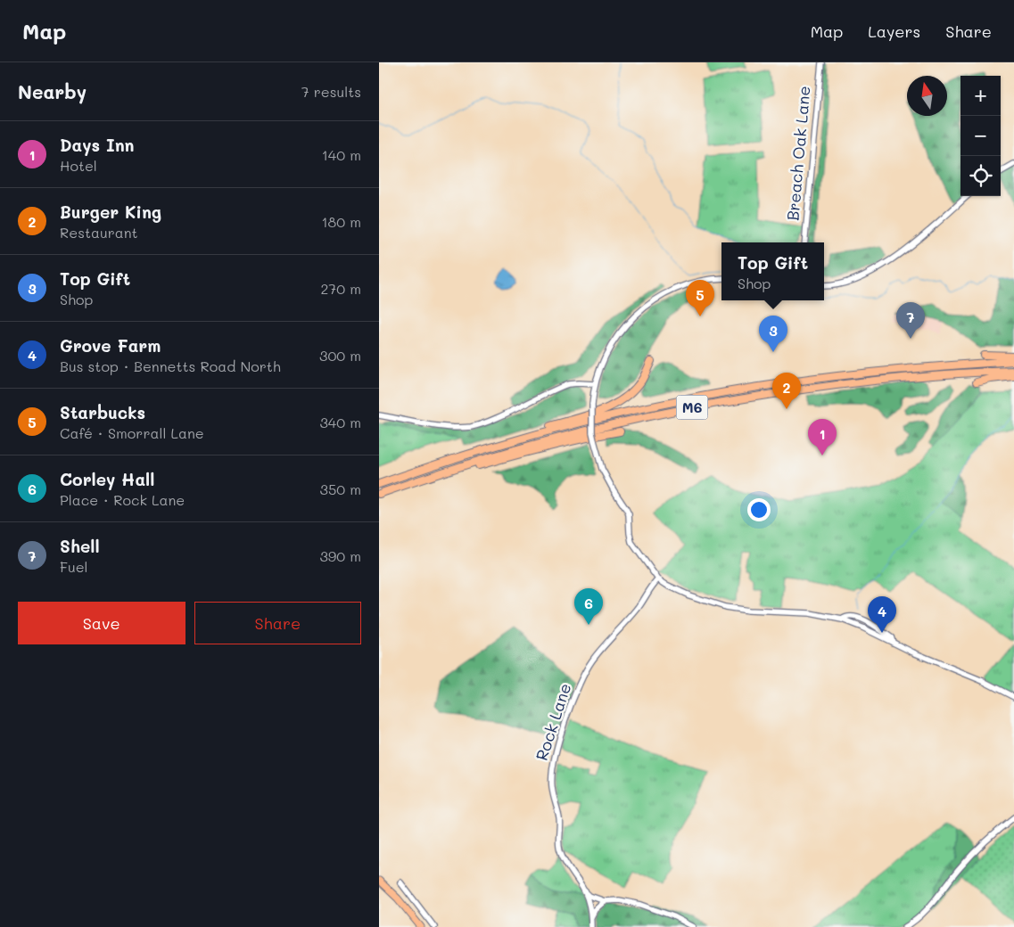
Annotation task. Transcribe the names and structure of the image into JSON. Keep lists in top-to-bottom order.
{
  "streets": {
    "highway": ["M6"],
    "street": ["Breach Oak Lane", "Rock Lane"]
  },
  "north": "top",
  "page": {
    "header": "Map",
    "nav": ["Map", "Layers", "Share"],
    "heading": ["Nearby", "7 results"],
    "map_buttons": ["+", "−"],
    "list": [
      {
        "mark": "1",
        "name": "Days Inn",
        "note": "Hotel",
        "value": "140 m"
      },
      {
        "mark": "2",
        "name": "Burger King",
        "note": "Restaurant",
        "value": "180 m"
      },
      {
        "mark": "3",
        "name": "Top Gift",
        "note": "Shop",
        "value": "270 m"
      },
      {
        "mark": "4",
        "name": "Grove Farm",
        "note": "Bus stop · Bennetts Road North",
        "value": "300 m"
      },
      {
        "mark": "5",
        "name": "Starbucks",
        "note": "Café · Smorrall Lane",
        "value": "340 m"
      },
      {
        "mark": "6",
        "name": "Corley Hall",
        "note": "Place · Rock Lane",
        "value": "350 m"
      },
      {
        "mark": "7",
        "name": "Shell",
        "note": "Fuel",
        "value": "390 m"
      }
    ],
    "popup": ["Top Gift", "Shop"],
    "pins": [
      "5",
      "7",
      "3",
      "2",
      "1",
      "6",
      "4"
    ],
    "buttons": ["Save", "Share"]
  }
}
